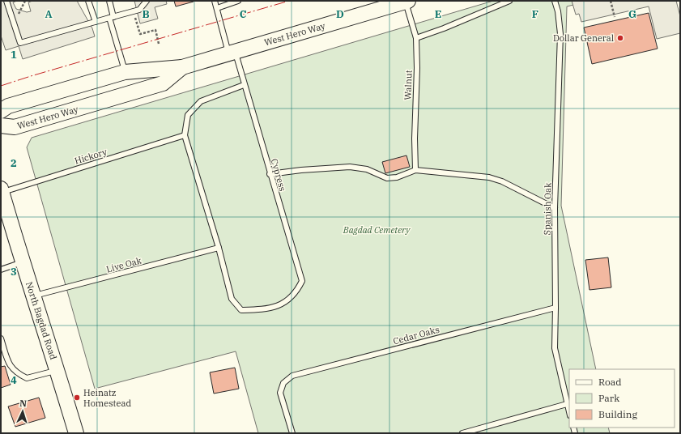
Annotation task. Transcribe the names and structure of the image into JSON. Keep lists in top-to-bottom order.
{
  "streets": {
    "main road": ["West Hero Way", "North Bagdad Road"],
    "lane": [
      "Walnut",
      "Hickory",
      "Cypress",
      "Spanish Oak",
      "Live Oak",
      "Cedar Oaks"
    ]
  },
  "crossings": [
    ["West Hero Way", "Walnut"],
    ["West Hero Way", "Cypress"],
    ["Hickory", "North Bagdad Road"],
    ["Cypress", "Live Oak"],
    ["Spanish Oak", "Cedar Oaks"],
    ["Live Oak", "North Bagdad Road"]
  ],
  "parks": ["Bagdad Cemetery"],
  "places": ["Dollar General", "Heinatz Homestead"],
  "legend": ["Road", "Park", "Building"],
  "north": "top",
  "grid": {
    "columns": [
      "A",
      "B",
      "C",
      "D",
      "E",
      "F",
      "G"
    ],
    "rows": [
      "1",
      "2",
      "3",
      "4"
    ]
  }
}
